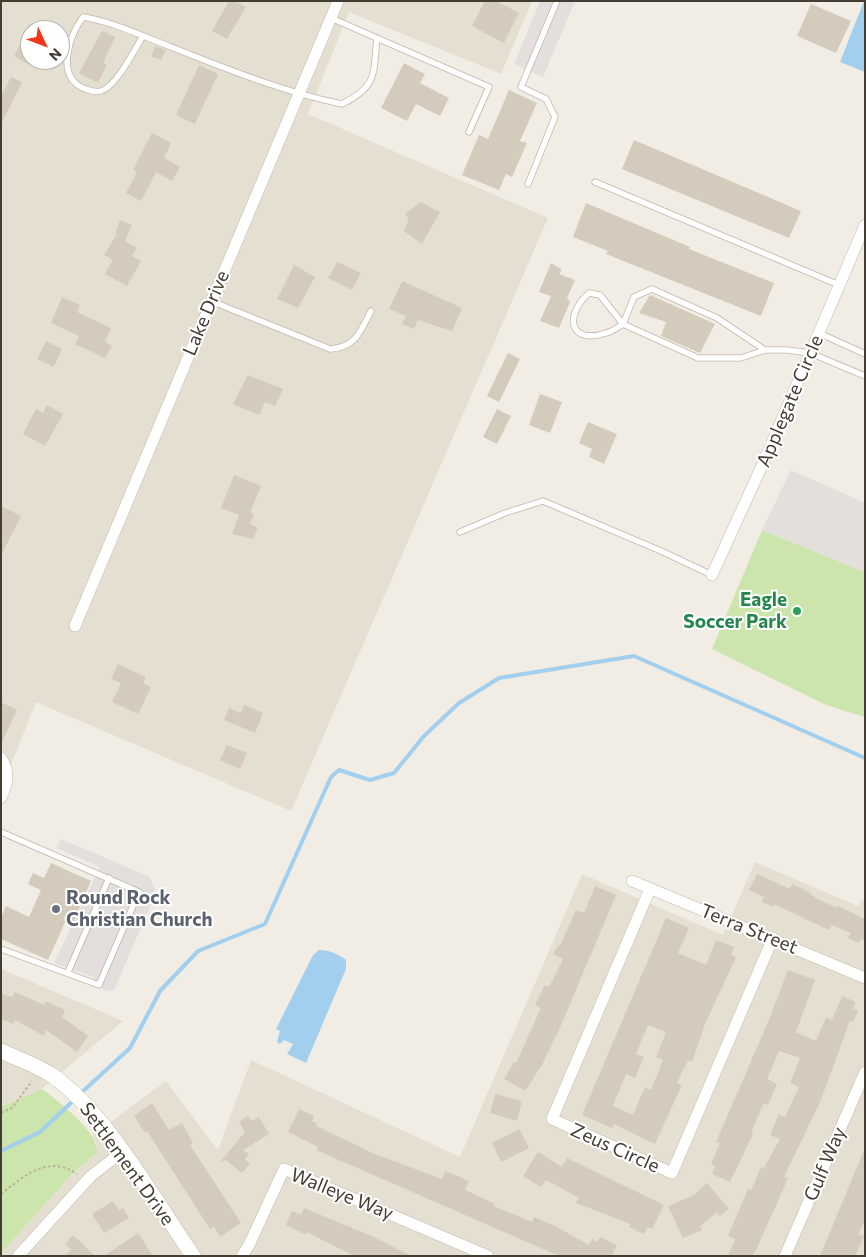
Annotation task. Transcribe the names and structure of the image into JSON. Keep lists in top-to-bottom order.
{
  "streets": {
    "street": [
      "Lake Drive",
      "Applegate Circle",
      "Terra Street",
      "Zeus Circle",
      "Settlement Drive",
      "Gulf Way",
      "Walleye Way"
    ]
  },
  "crossings": [
    ["Terra Street", "Zeus Circle"]
  ],
  "places": ["Eagle Soccer Park", "Round Rock Christian Church"],
  "north": "bottom right"
}
